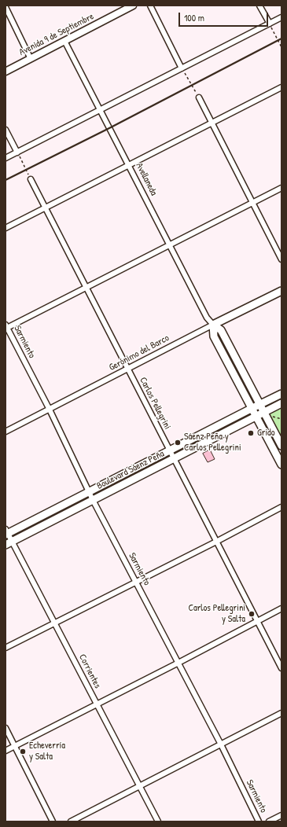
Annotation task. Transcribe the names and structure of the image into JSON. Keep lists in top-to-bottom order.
{
  "streets": {
    "main road": ["Avellaneda", "Gerónimo del Barco", "Boulevard Sáenz Peña"],
    "street": [
      "Avenida 9 de Septiembre",
      "Sarmiento",
      "Carlos Pellegrini",
      "Corrientes"
    ]
  },
  "crossings": [
    ["Avenida 9 de Septiembre", "Avellaneda"],
    ["Avellaneda", "Gerónimo del Barco"],
    ["Avellaneda", "Boulevard Sáenz Peña"],
    ["Sarmiento", "Gerónimo del Barco"],
    ["Sarmiento", "Boulevard Sáenz Peña"],
    ["Gerónimo del Barco", "Carlos Pellegrini"],
    ["Carlos Pellegrini", "Boulevard Sáenz Peña"],
    ["Boulevard Sáenz Peña", "Corrientes"]
  ],
  "places": [
    "Grido",
    "Sáenz Peña y Carlos Pellegrini",
    "Carlos Pellegrini y Salta",
    "Echeverría y Salta"
  ],
  "scale_bar": "100 m"
}
